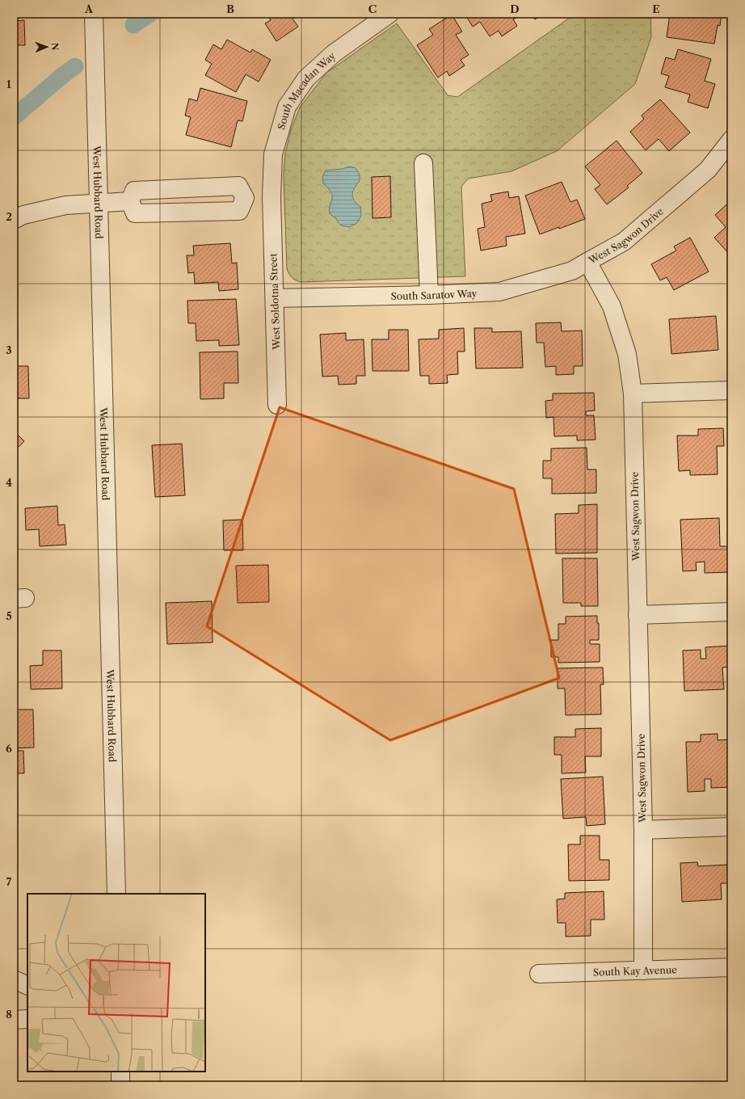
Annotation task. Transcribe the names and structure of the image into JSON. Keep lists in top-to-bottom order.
{
  "streets": {
    "street": [
      "South Macadan Way",
      "West Hubbard Road",
      "West Sagwon Drive",
      "South Saratov Way",
      "West Soldotna Street",
      "South Kay Avenue"
    ]
  },
  "crossings": [
    ["South Macadan Way", "West Soldotna Street"],
    ["West Sagwon Drive", "South Saratov Way"],
    ["West Sagwon Drive", "South Kay Avenue"],
    ["South Saratov Way", "West Soldotna Street"]
  ],
  "north": "right",
  "grid": {
    "columns": [
      "A",
      "B",
      "C",
      "D",
      "E"
    ],
    "rows": [
      "1",
      "2",
      "3",
      "4",
      "5",
      "6",
      "7",
      "8"
    ]
  }
}
